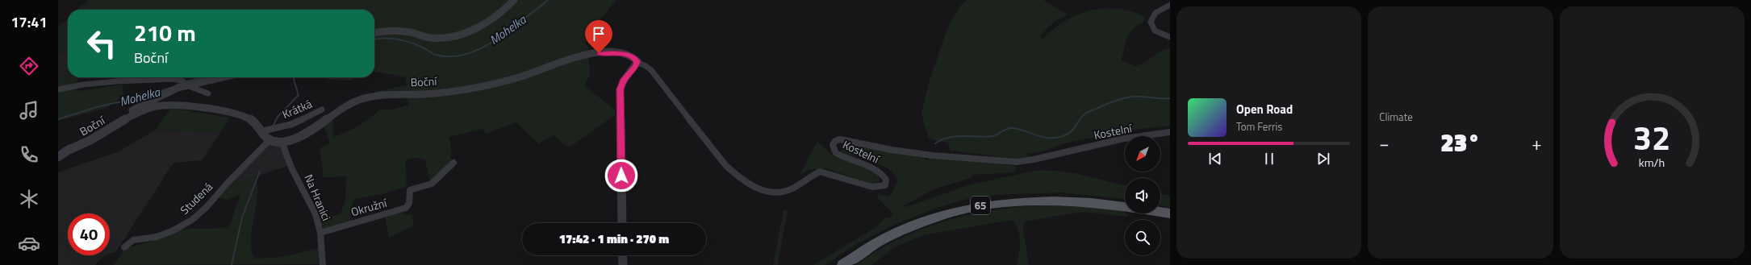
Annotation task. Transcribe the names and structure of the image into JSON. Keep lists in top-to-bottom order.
{
  "streets": {
    "main road": ["65"],
    "street": [
      "Boční",
      "Krátká",
      "Kostelní",
      "Na Hranici",
      "Studená",
      "Okružní"
    ]
  },
  "crossings": [
    ["Boční", "Krátká"],
    ["Boční", "Kostelní"],
    ["Boční", "Na Hranici"],
    ["Boční", "Studená"],
    ["Na Hranici", "Okružní"]
  ],
  "water": ["Mohelka"],
  "north": "bottom left",
  "page": {
    "tabs": "17:41",
    "tile": "Climate",
    "turn": ["210 m", "Boční"],
    "song": ["Open Road", "Tom Ferris"],
    "heat": ["−", "23°", "+"],
    "limit": "40",
    "trip": "17:42 · 1 min · 270 m",
    "gauge": ["32", "km/h"]
  }
}
